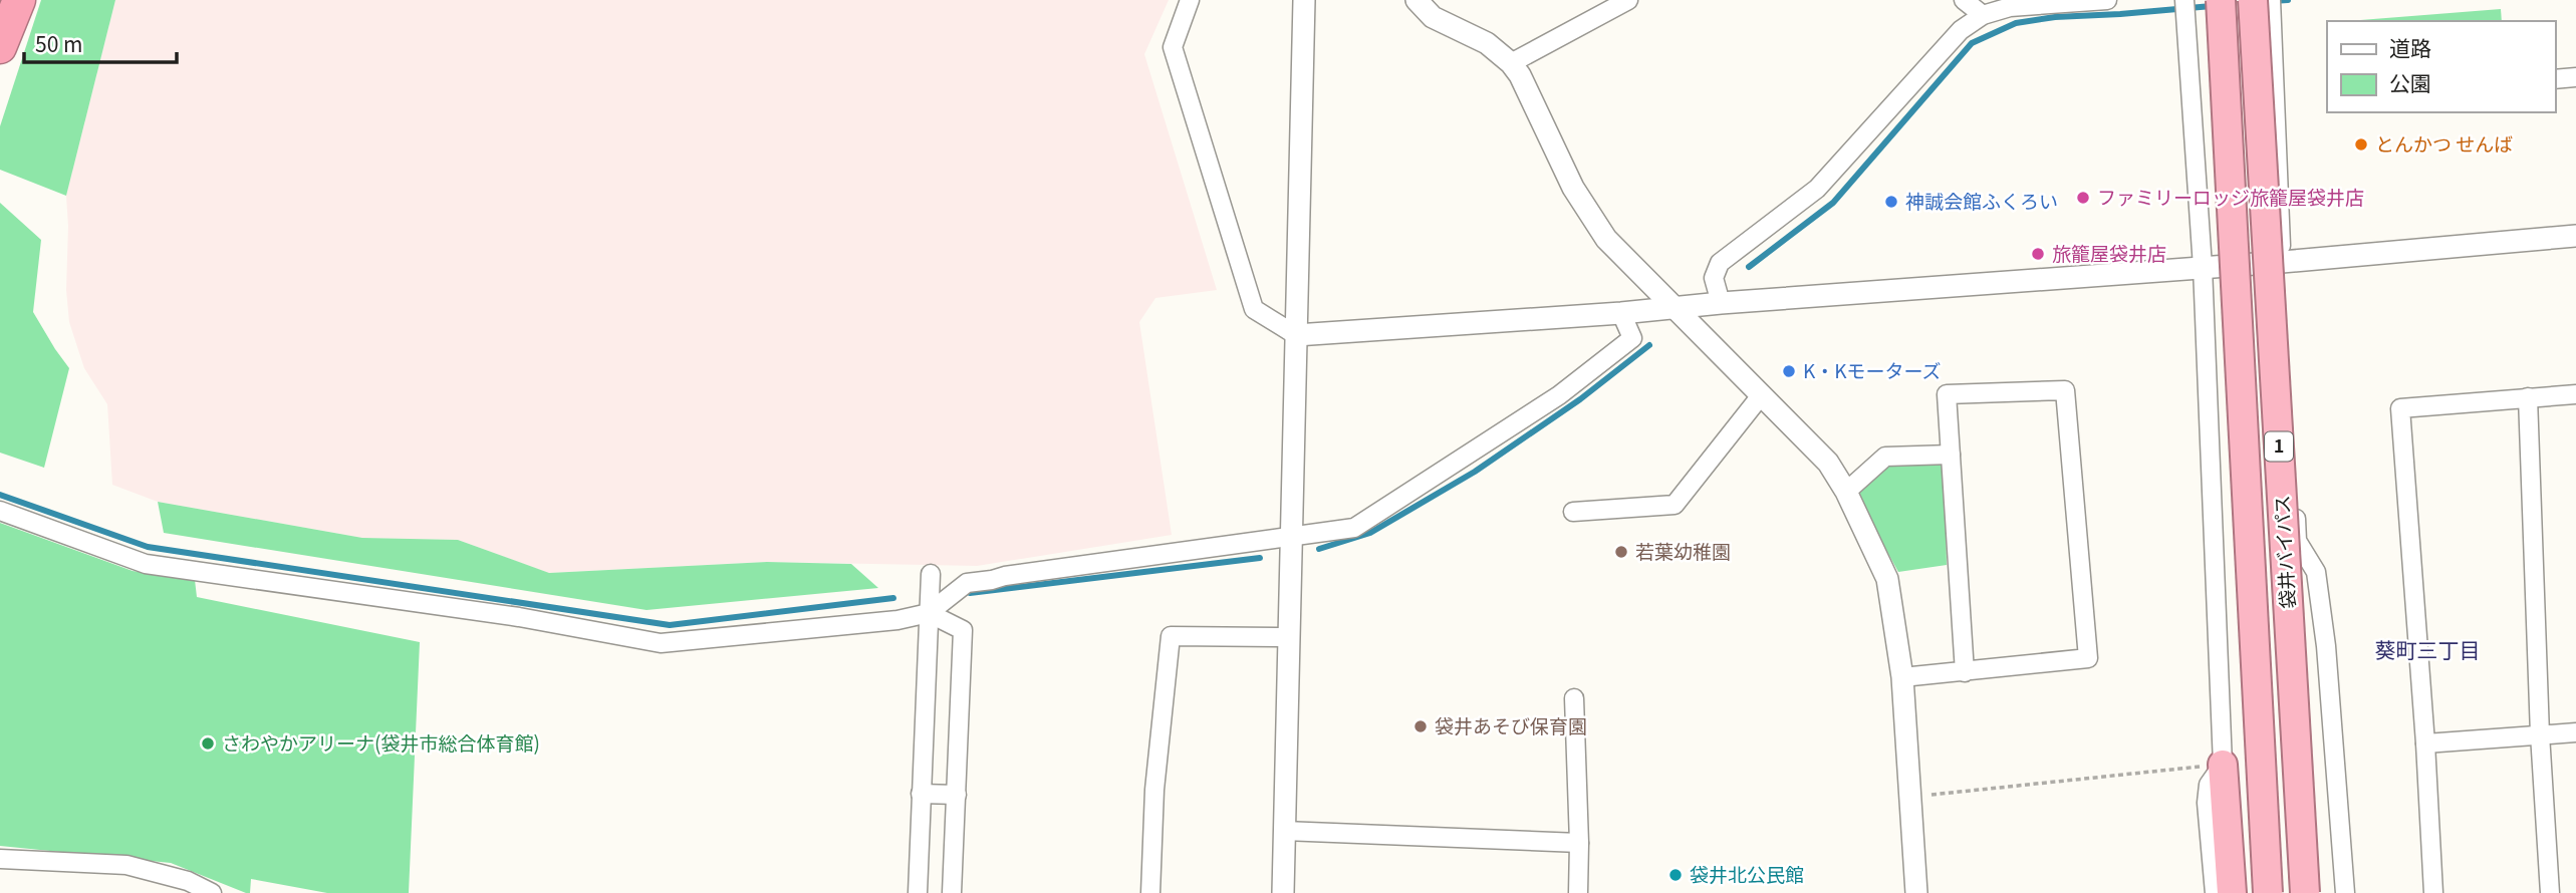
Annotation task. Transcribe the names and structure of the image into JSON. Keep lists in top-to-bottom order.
{
  "streets": {
    "highway": ["1", "袋井バイパス"]
  },
  "districts": ["葵町三丁目"],
  "places": [
    "とんかつ せんば",
    "ファミリーロッジ旅籠屋袋井店",
    "神誠会館ふくろい",
    "旅籠屋袋井店",
    "K・Kモーターズ",
    "若葉幼稚園",
    "袋井あそび保育園",
    "さわやかアリーナ(袋井市総合体育館)",
    "袋井北公民館"
  ],
  "legend": ["道路", "公園"],
  "scale_bar": "50 m"
}
